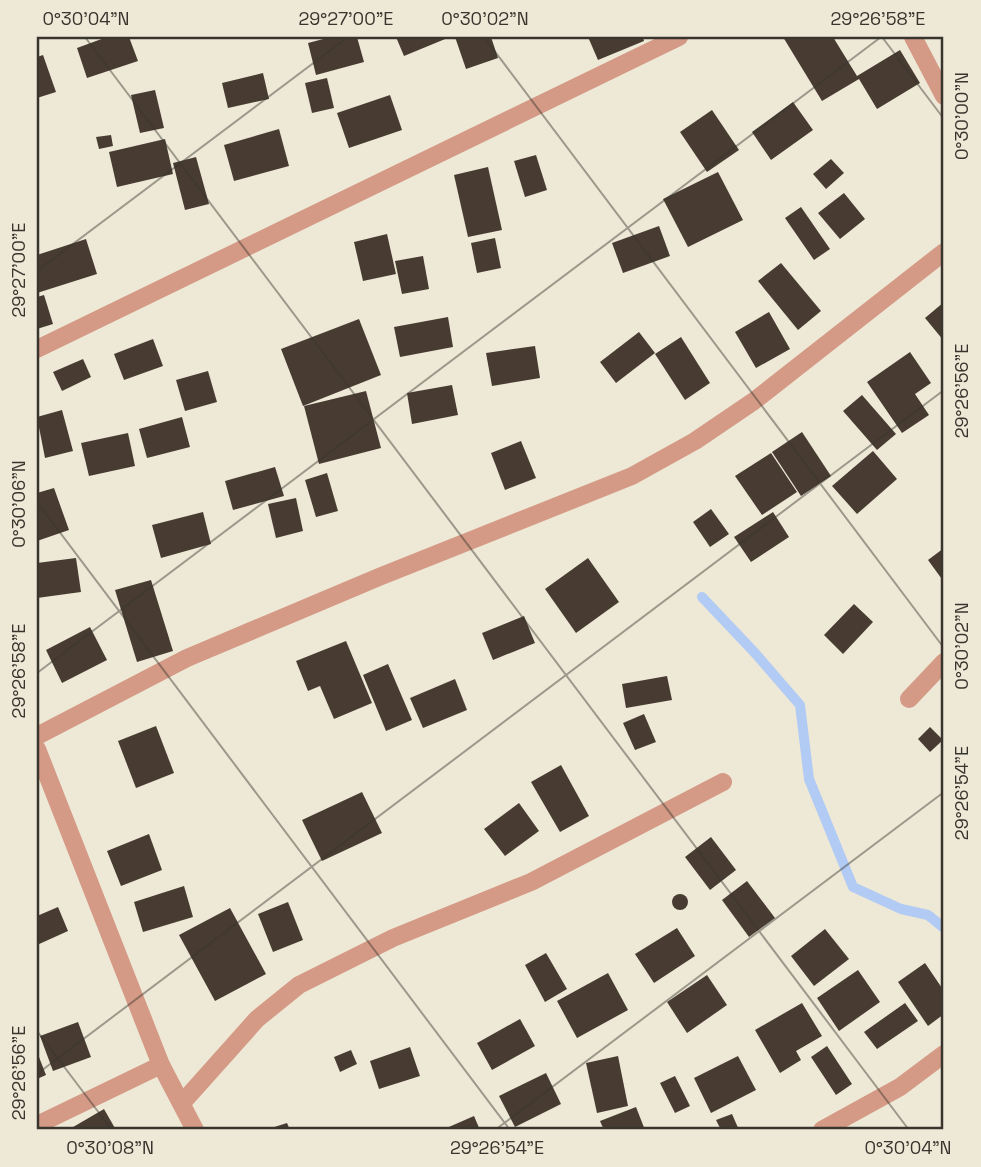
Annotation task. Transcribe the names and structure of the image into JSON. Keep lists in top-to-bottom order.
{
  "coordinates": [
    "0°30'04\"N",
    "29°27'00\"E",
    "0°30'02\"N",
    "29°26'58\"E",
    "0°30'00\"N",
    "29°26'56\"E",
    "0°30'06\"N",
    "29°26'54\"E",
    "0°30'08\"N"
  ]
}
